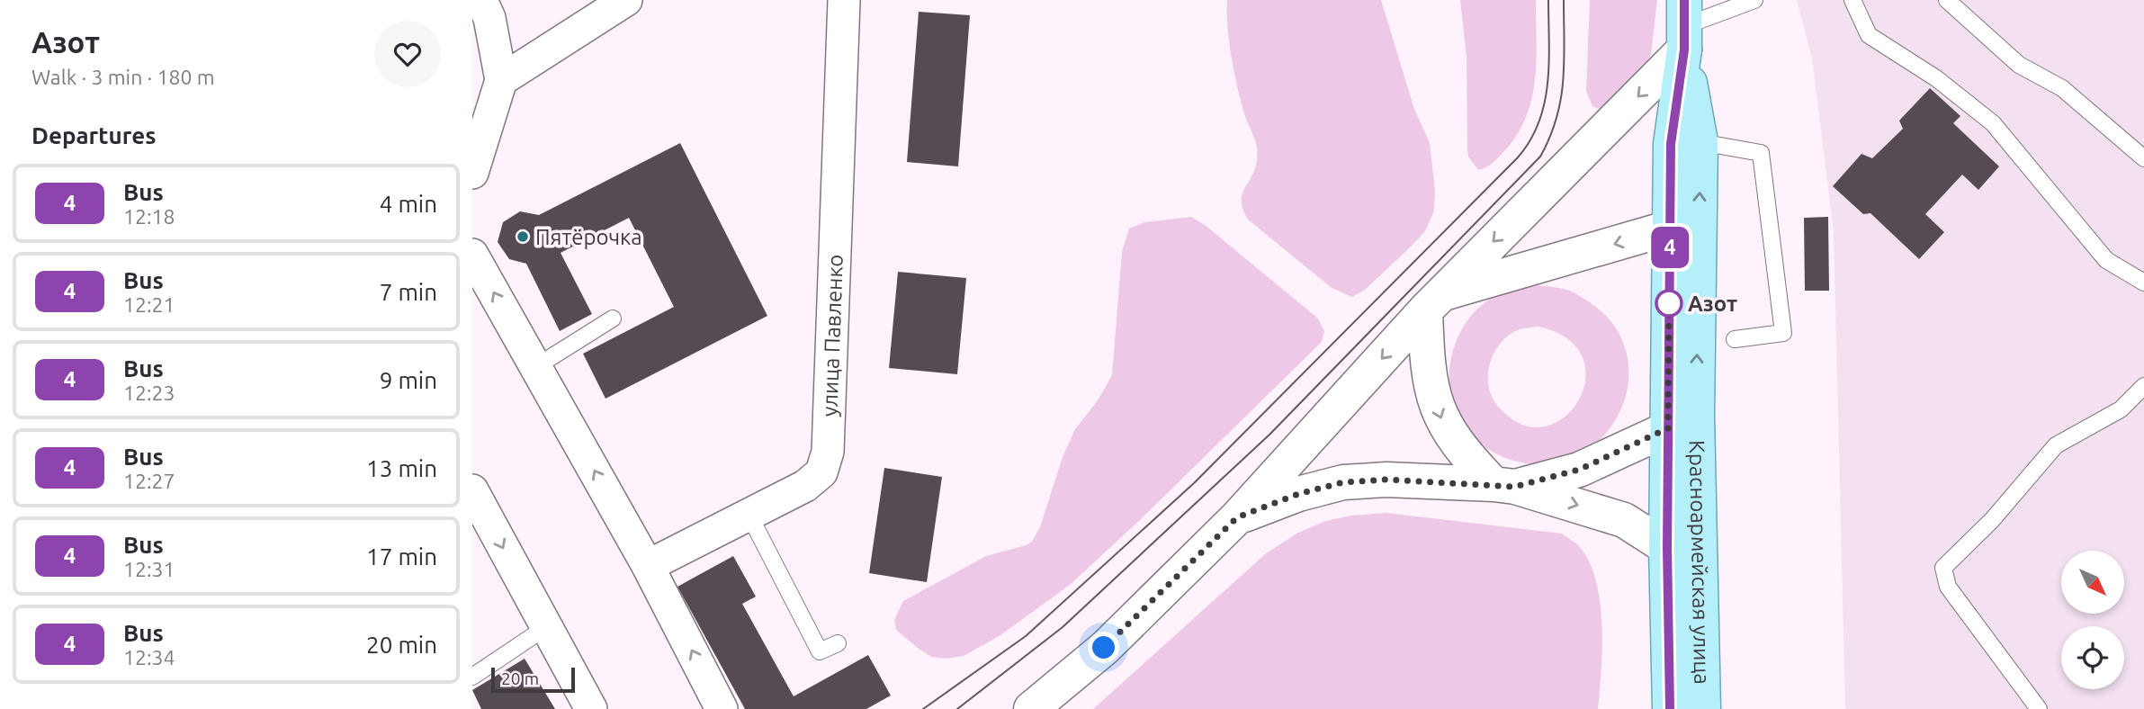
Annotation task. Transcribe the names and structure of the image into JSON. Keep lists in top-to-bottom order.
{
  "streets": {
    "main road": ["Красноармейская улица"],
    "street": ["улица Павленко"]
  },
  "places": ["Пятёрочка", "Азот"],
  "lines": ["bus line 4"],
  "scale_bar": "20 m",
  "north": "bottom right",
  "page": {
    "heading": [
      ["Азот", "Walk · 3 min · 180 m"],
      "Departures"
    ],
    "on_map": "4",
    "list": [
      {
        "mark": "4",
        "name": "Bus",
        "note": "12:18",
        "value": "4 min"
      },
      {
        "mark": "4",
        "name": "Bus",
        "note": "12:21",
        "value": "7 min"
      },
      {
        "mark": "4",
        "name": "Bus",
        "note": "12:23",
        "value": "9 min"
      },
      {
        "mark": "4",
        "name": "Bus",
        "note": "12:27",
        "value": "13 min"
      },
      {
        "mark": "4",
        "name": "Bus",
        "note": "12:31",
        "value": "17 min"
      },
      {
        "mark": "4",
        "name": "Bus",
        "note": "12:34",
        "value": "20 min"
      }
    ],
    "scale": "20 m"
  }
}
